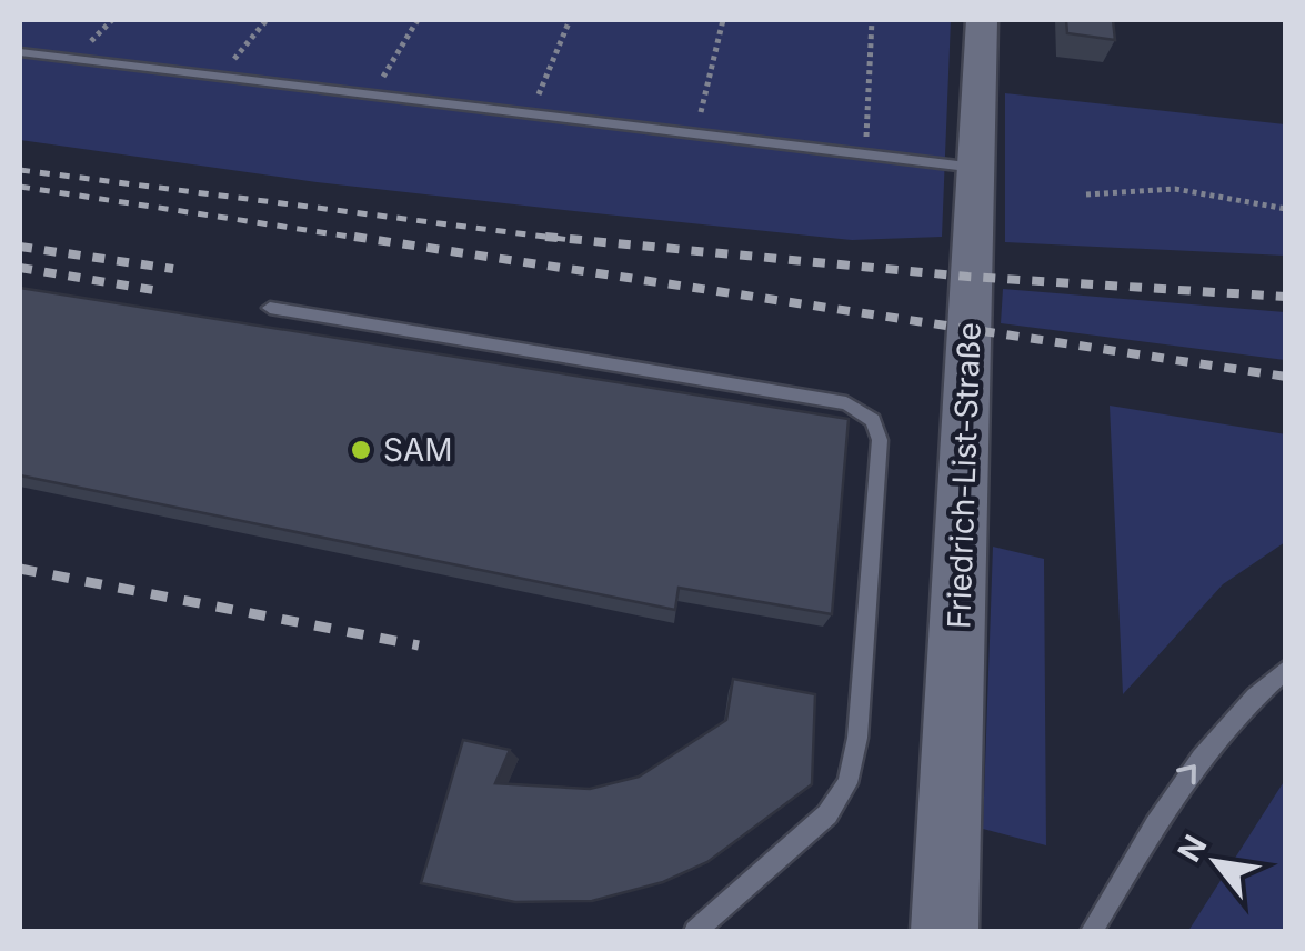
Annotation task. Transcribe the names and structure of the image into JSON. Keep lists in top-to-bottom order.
{
  "streets": {
    "street": ["Friedrich-List-Straße"]
  },
  "places": ["SAM"],
  "north": "top left"
}
